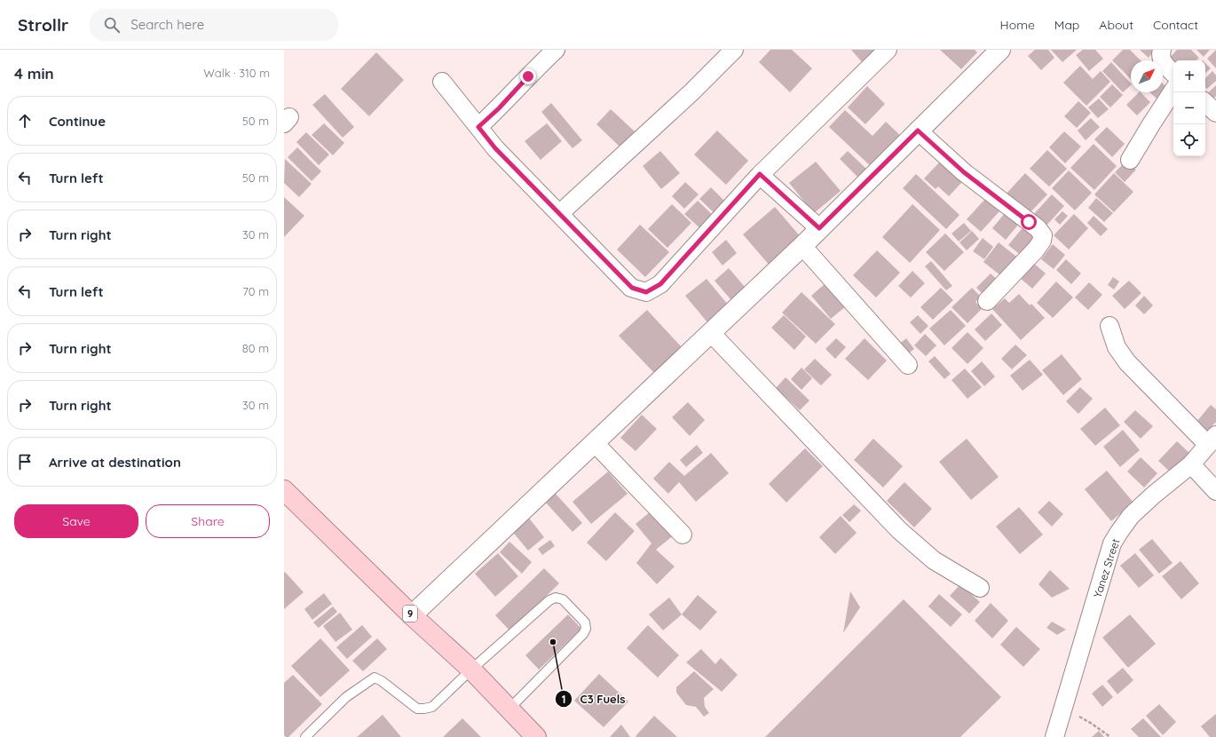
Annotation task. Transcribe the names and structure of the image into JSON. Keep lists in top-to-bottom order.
{
  "streets": {
    "highway": ["9"],
    "street": ["Yanez Street"]
  },
  "places": ["C3 Fuels"],
  "north": "top right",
  "page": {
    "header": "Strollr",
    "search": "Search here",
    "nav": [
      "Home",
      "Map",
      "About",
      "Contact"
    ],
    "heading": ["4 min", "Walk · 310 m"],
    "map_buttons": ["+", "−"],
    "list": [
      ["Continue", "50 m"],
      ["Turn left", "50 m"],
      ["Turn right", "30 m"],
      ["Turn left", "70 m"],
      ["Turn right", "80 m"],
      ["Turn right", "30 m"],
      "Arrive at destination"
    ],
    "buttons": ["Save", "Share"]
  }
}
